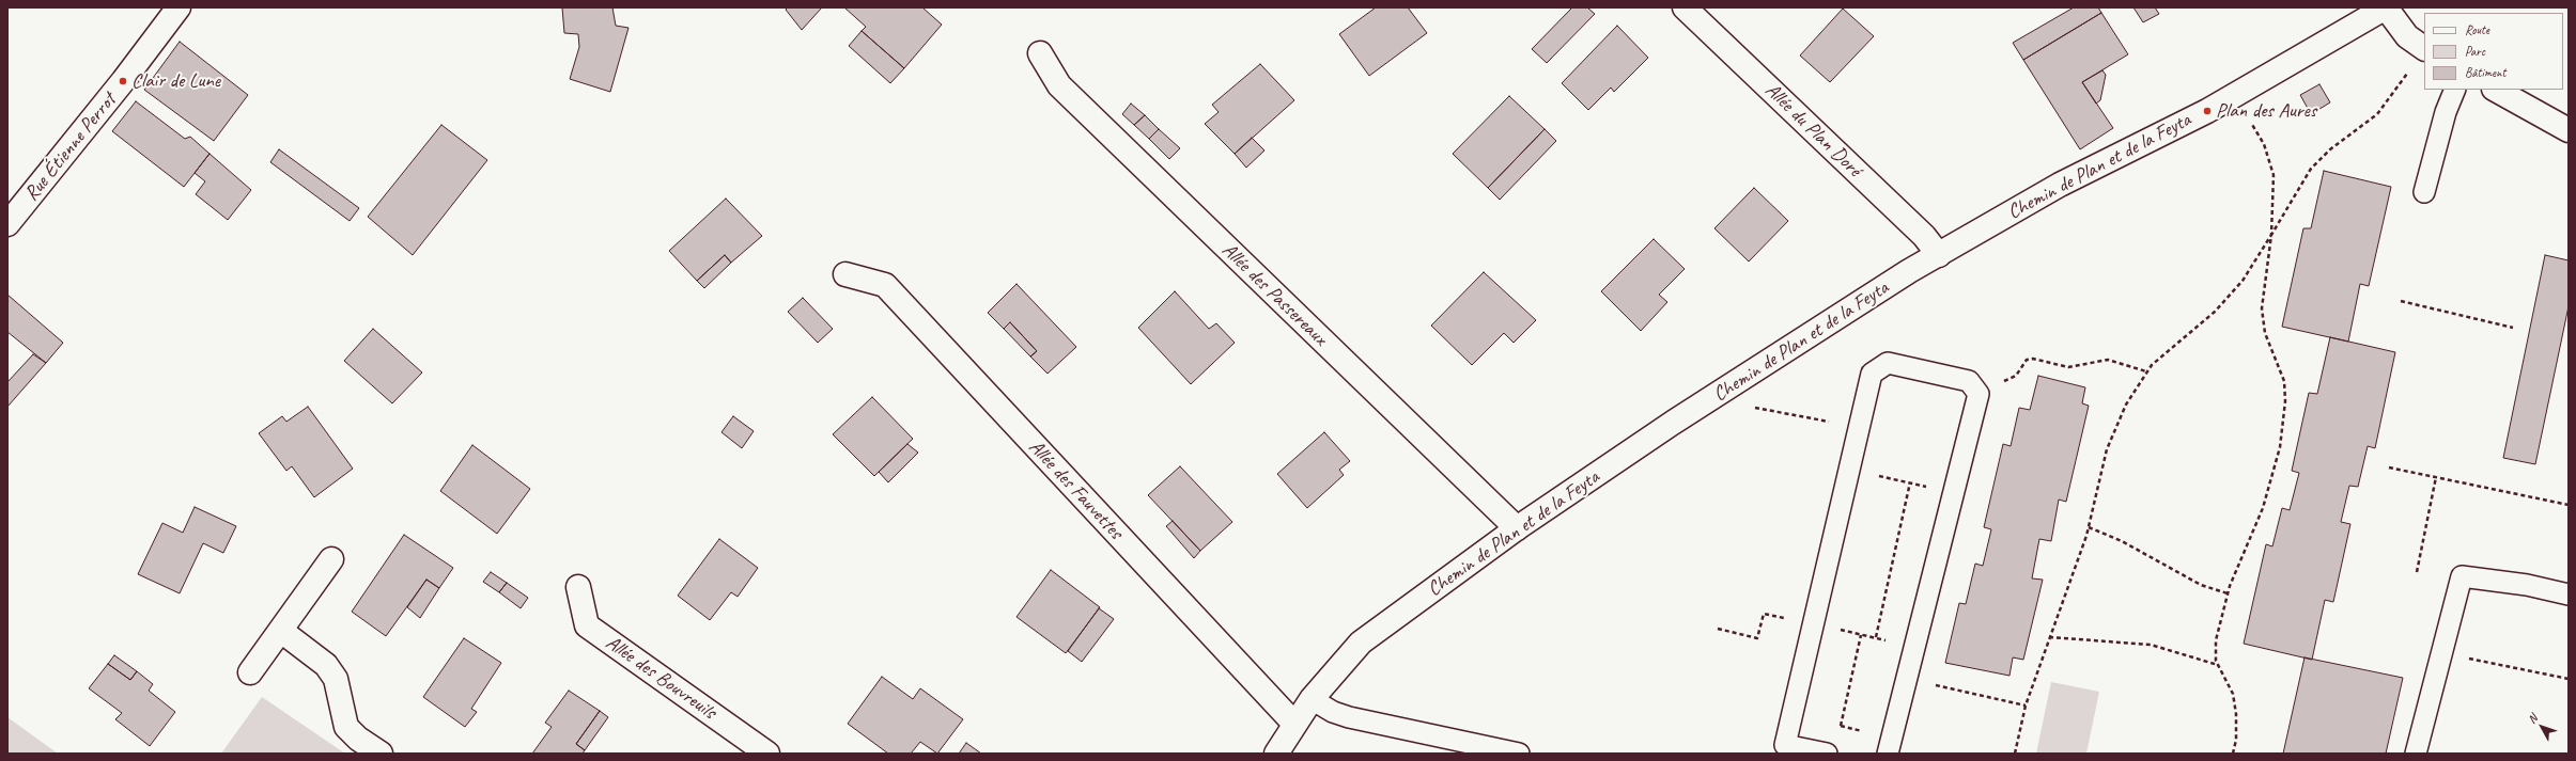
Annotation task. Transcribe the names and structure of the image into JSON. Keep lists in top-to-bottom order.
{
  "streets": {
    "street": [
      "Allée du Plan Doré",
      "Rue Étienne Perrot",
      "Chemin de Plan et de la Feyta",
      "Allée des Passereaux",
      "Allée des Fauvettes",
      "Allée des Bouvreuils"
    ]
  },
  "crossings": [
    ["Allée du Plan Doré", "Chemin de Plan et de la Feyta"],
    ["Chemin de Plan et de la Feyta", "Allée des Passereaux"],
    ["Chemin de Plan et de la Feyta", "Allée des Fauvettes"]
  ],
  "places": ["Clair de Lune", "Plan des Aures"],
  "legend": ["Route", "Parc", "Bâtiment"],
  "north": "top left"
}
